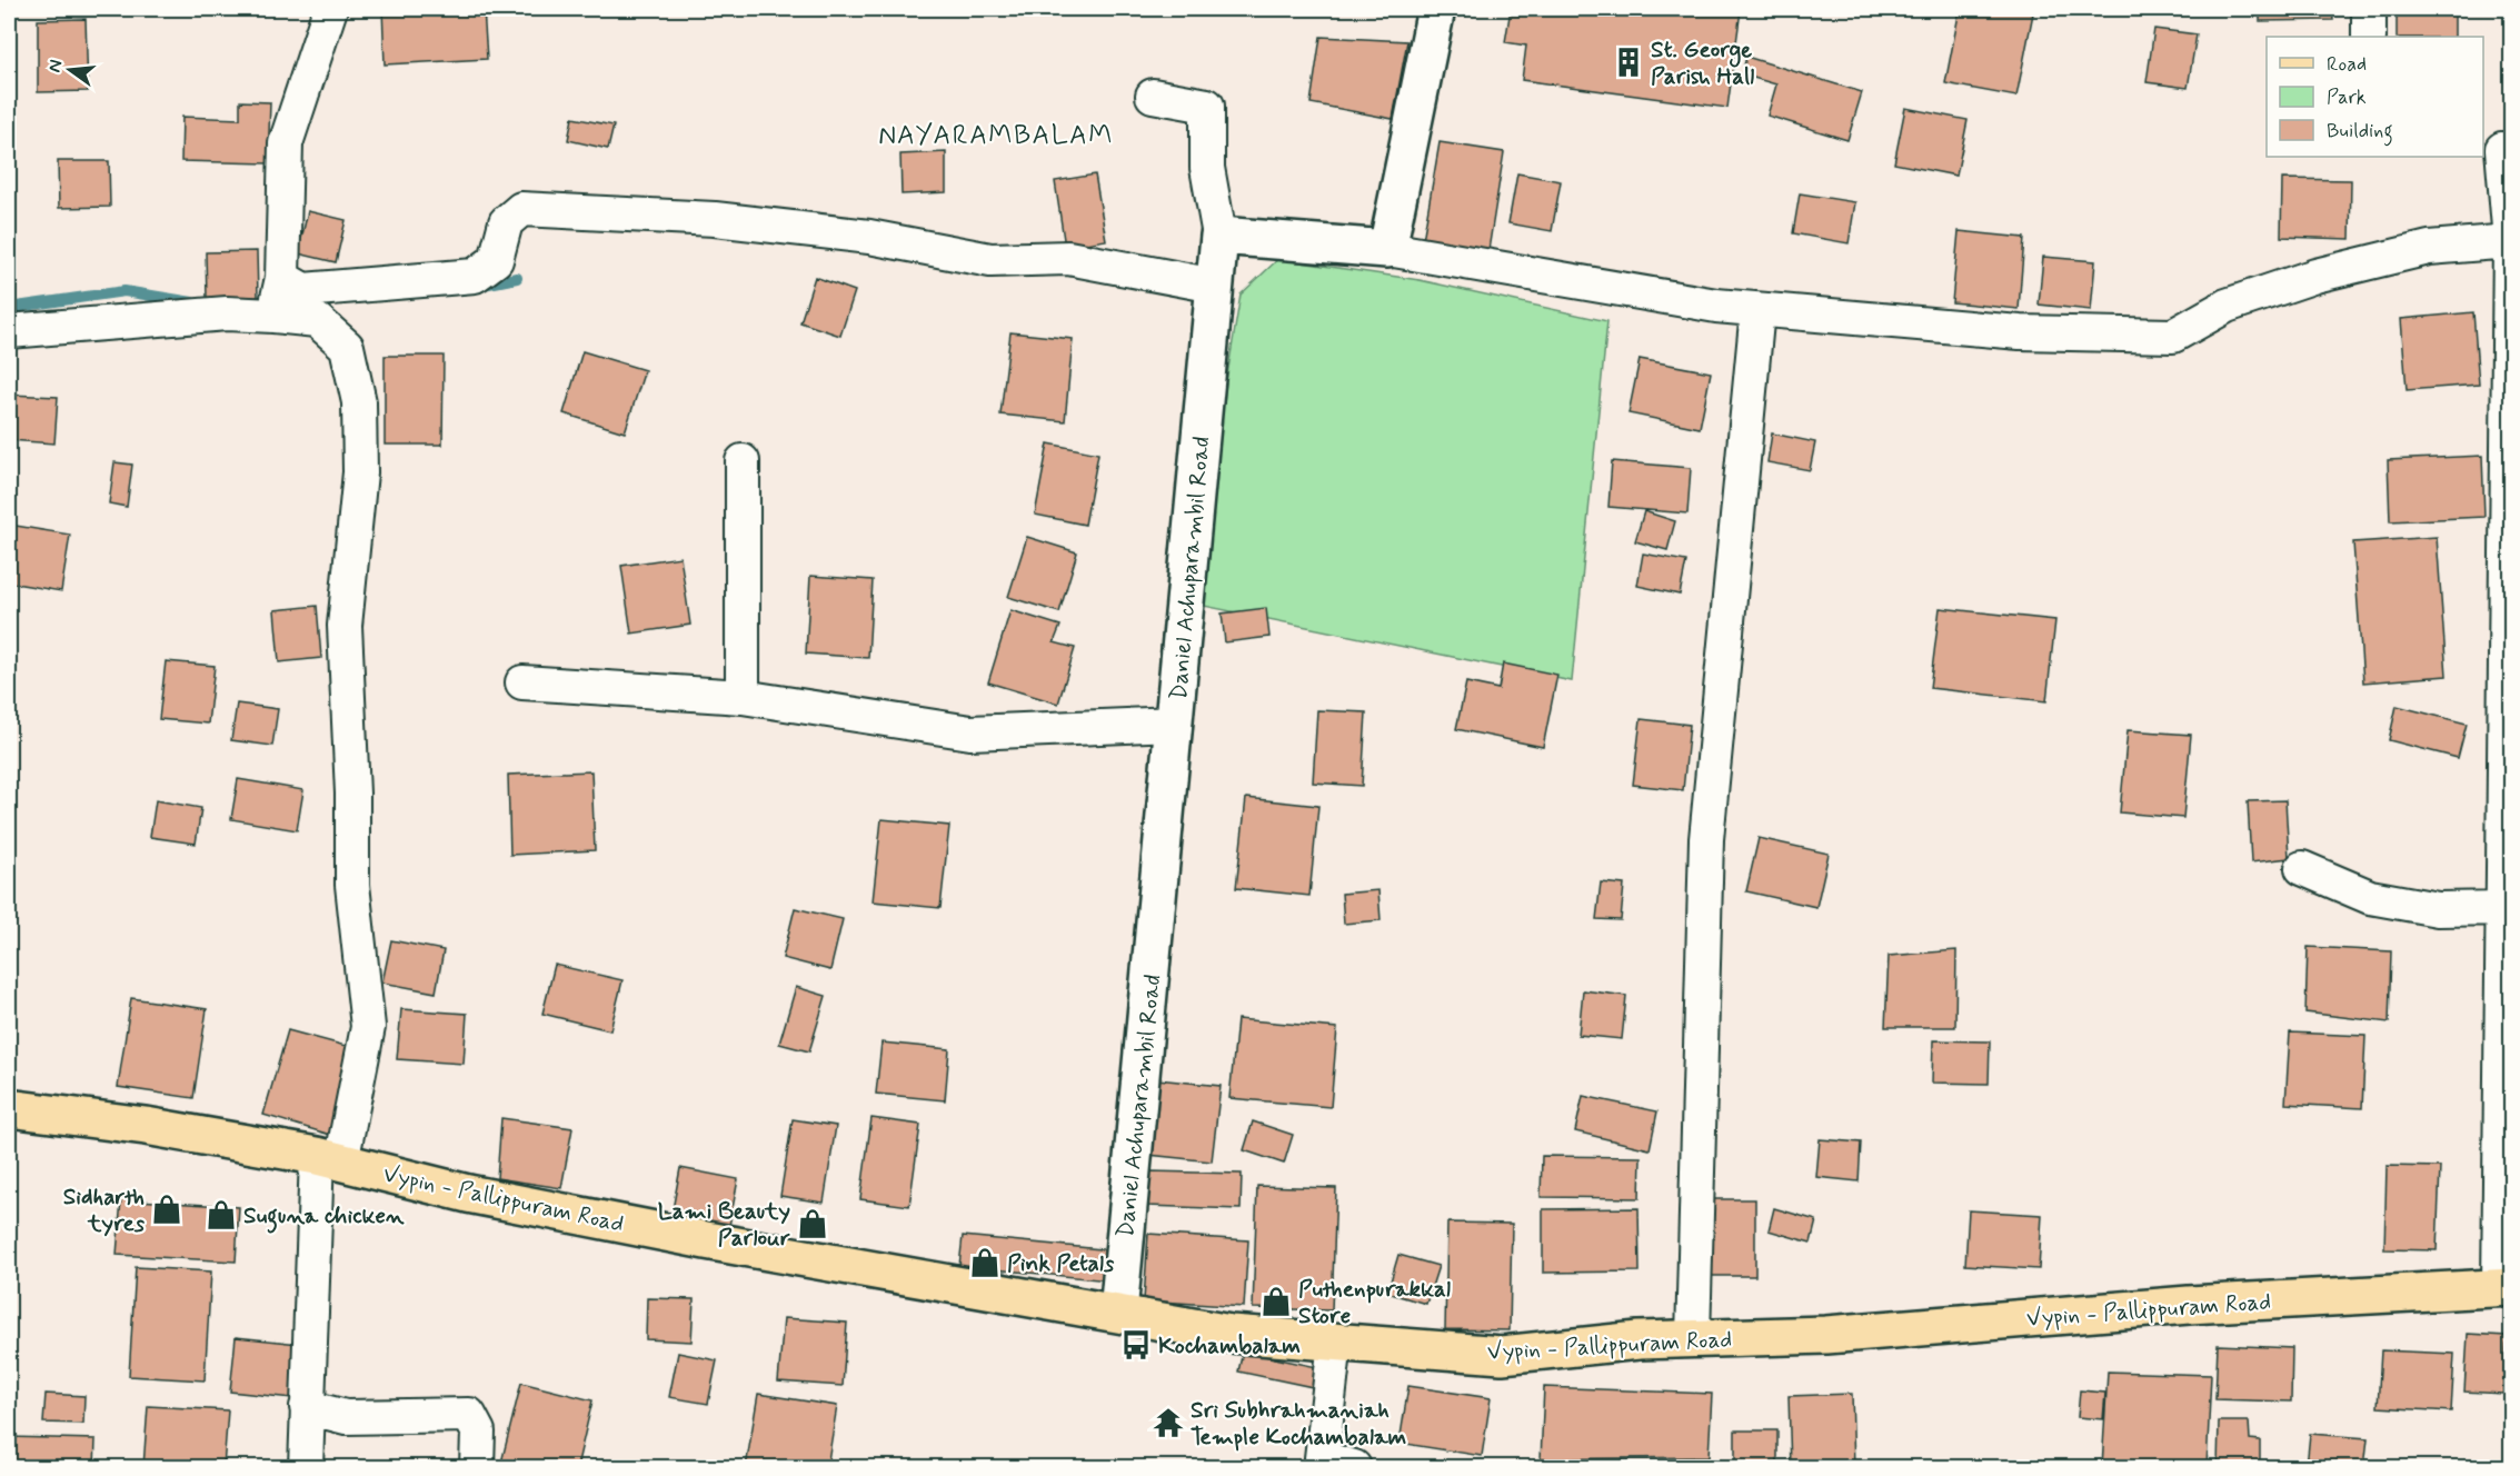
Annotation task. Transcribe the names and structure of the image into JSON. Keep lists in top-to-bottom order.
{
  "streets": {
    "main road": ["Vypin - Pallippuram Road"],
    "street": ["Daniel Achuparambil Road"]
  },
  "crossings": [
    ["Daniel Achuparambil Road", "Vypin - Pallippuram Road"]
  ],
  "districts": ["NAYARAMBALAM"],
  "places": {
    "building": ["St. George Parish Hall"],
    "shop": [
      "Sidharth tyres",
      "Suguna chicken",
      "Lami Beauty Parlour",
      "Pink Petals",
      "Puthenpurakkal Store"
    ],
    "bus stop": ["Kochambalam"],
    "temple": ["Sri Subhrahmaniah Temple Kochambalam"]
  },
  "legend": ["Road", "Park", "Building"],
  "north": "left"
}
